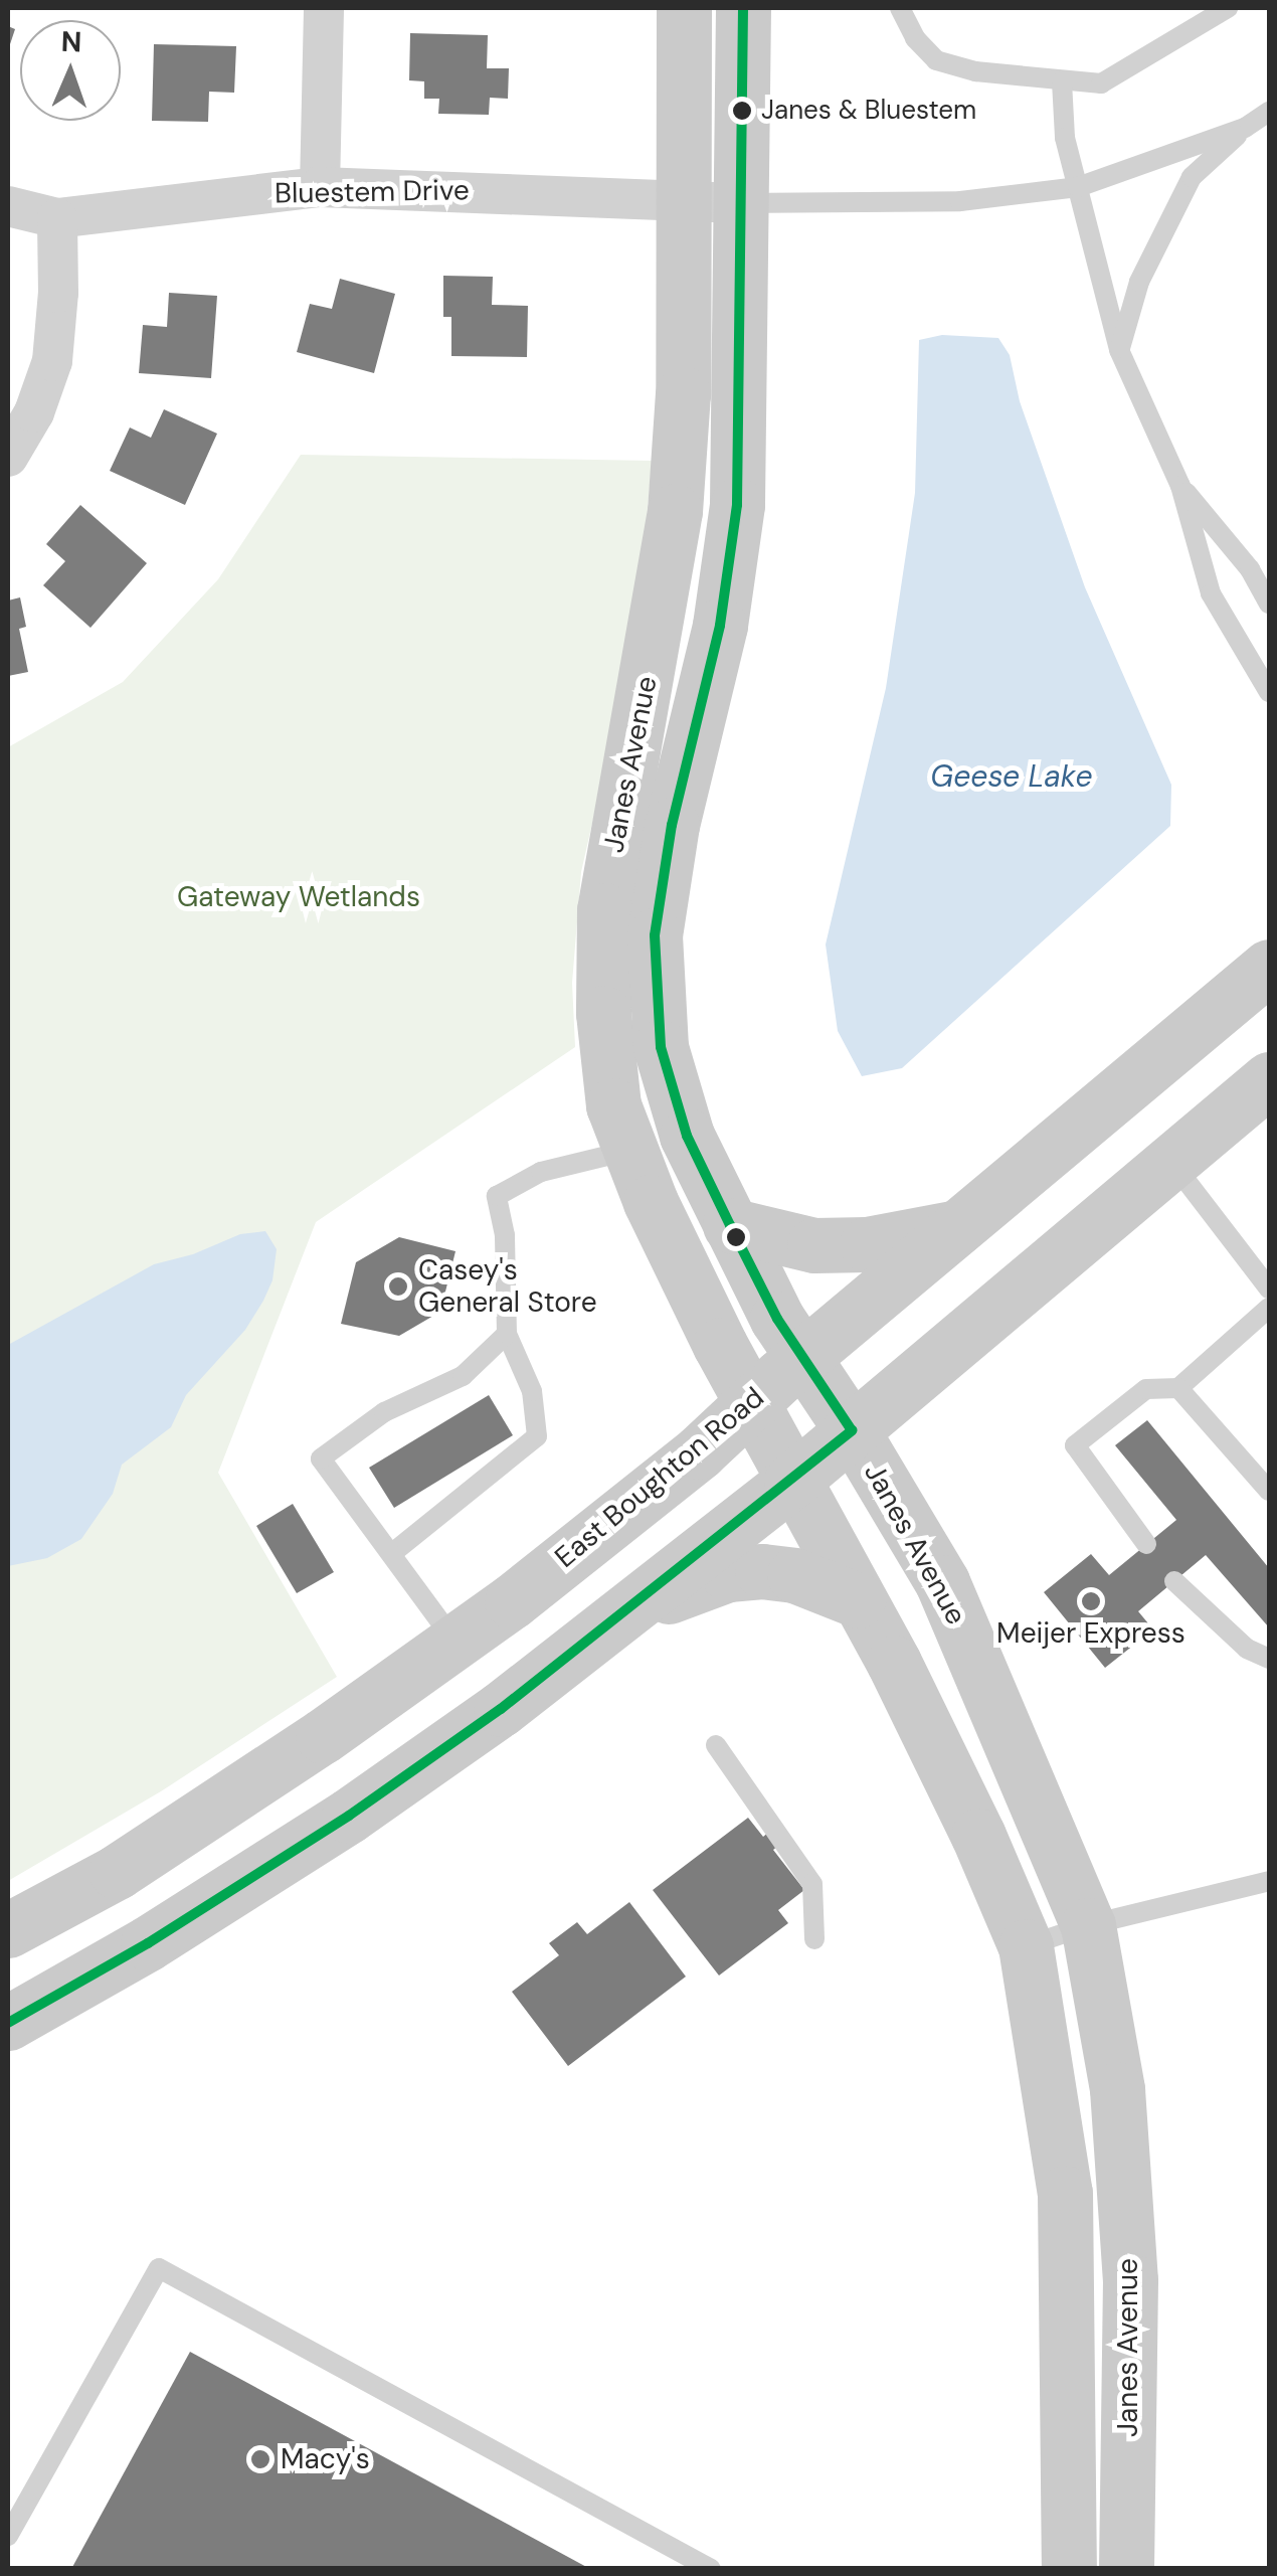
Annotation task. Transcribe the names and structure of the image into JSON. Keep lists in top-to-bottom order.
{
  "streets": {
    "street": ["Bluestem Drive", "Janes Avenue", "East Boughton Road"]
  },
  "crossings": [
    ["Bluestem Drive", "Janes Avenue"],
    ["Janes Avenue", "East Boughton Road"]
  ],
  "water": ["Geese Lake"],
  "parks": ["Gateway Wetlands"],
  "places": [
    "Janes & Bluestem",
    "Casey's General Store",
    "Meijer Express",
    "Macy's"
  ],
  "north": "top"
}
